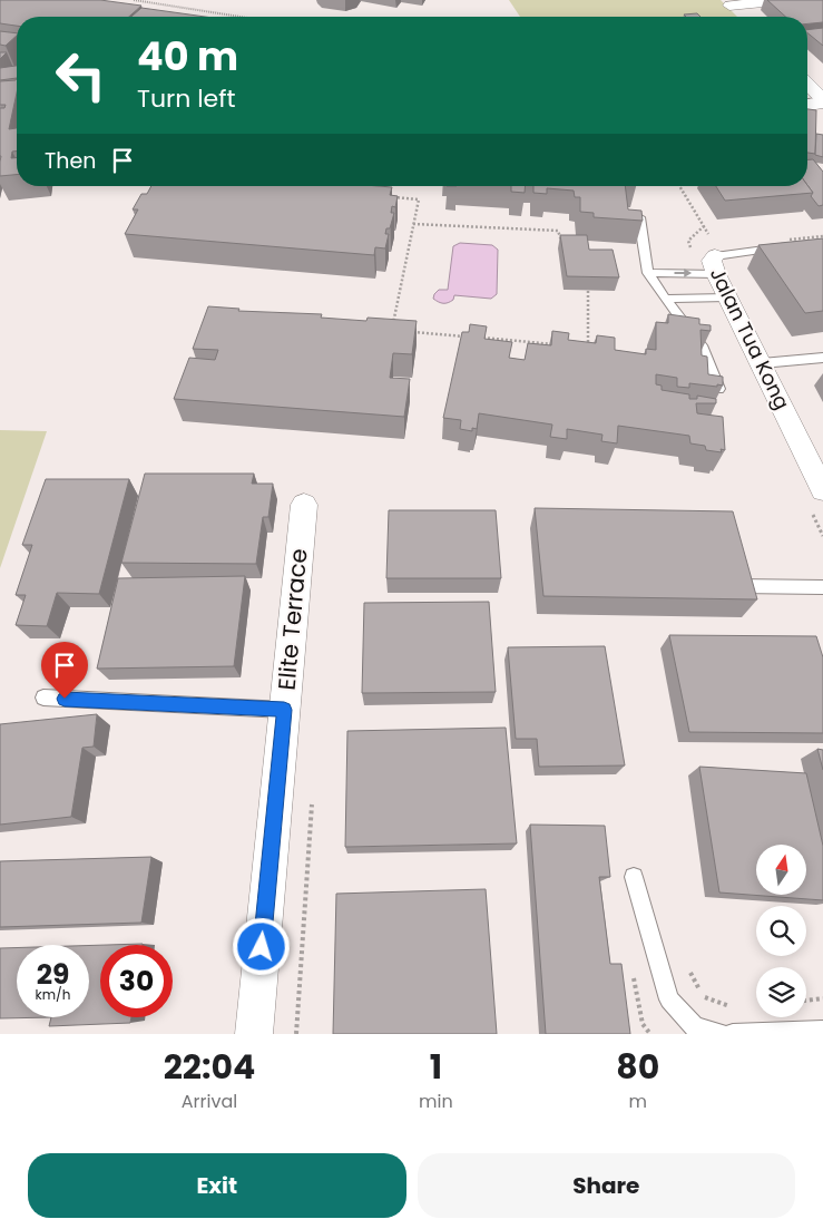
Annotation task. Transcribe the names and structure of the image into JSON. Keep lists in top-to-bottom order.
{
  "streets": {
    "street": ["Jalan Tua Kong", "Elite Terrace"]
  },
  "north": "top",
  "page": {
    "turn": ["40 m", "Turn left"],
    "then": "Then",
    "speed": "29 km/h",
    "limit": "30",
    "eta": [
      "22:04",
      "Arrival",
      "1",
      "min",
      "80",
      "m"
    ],
    "buttons": ["Exit", "Share"]
  }
}
